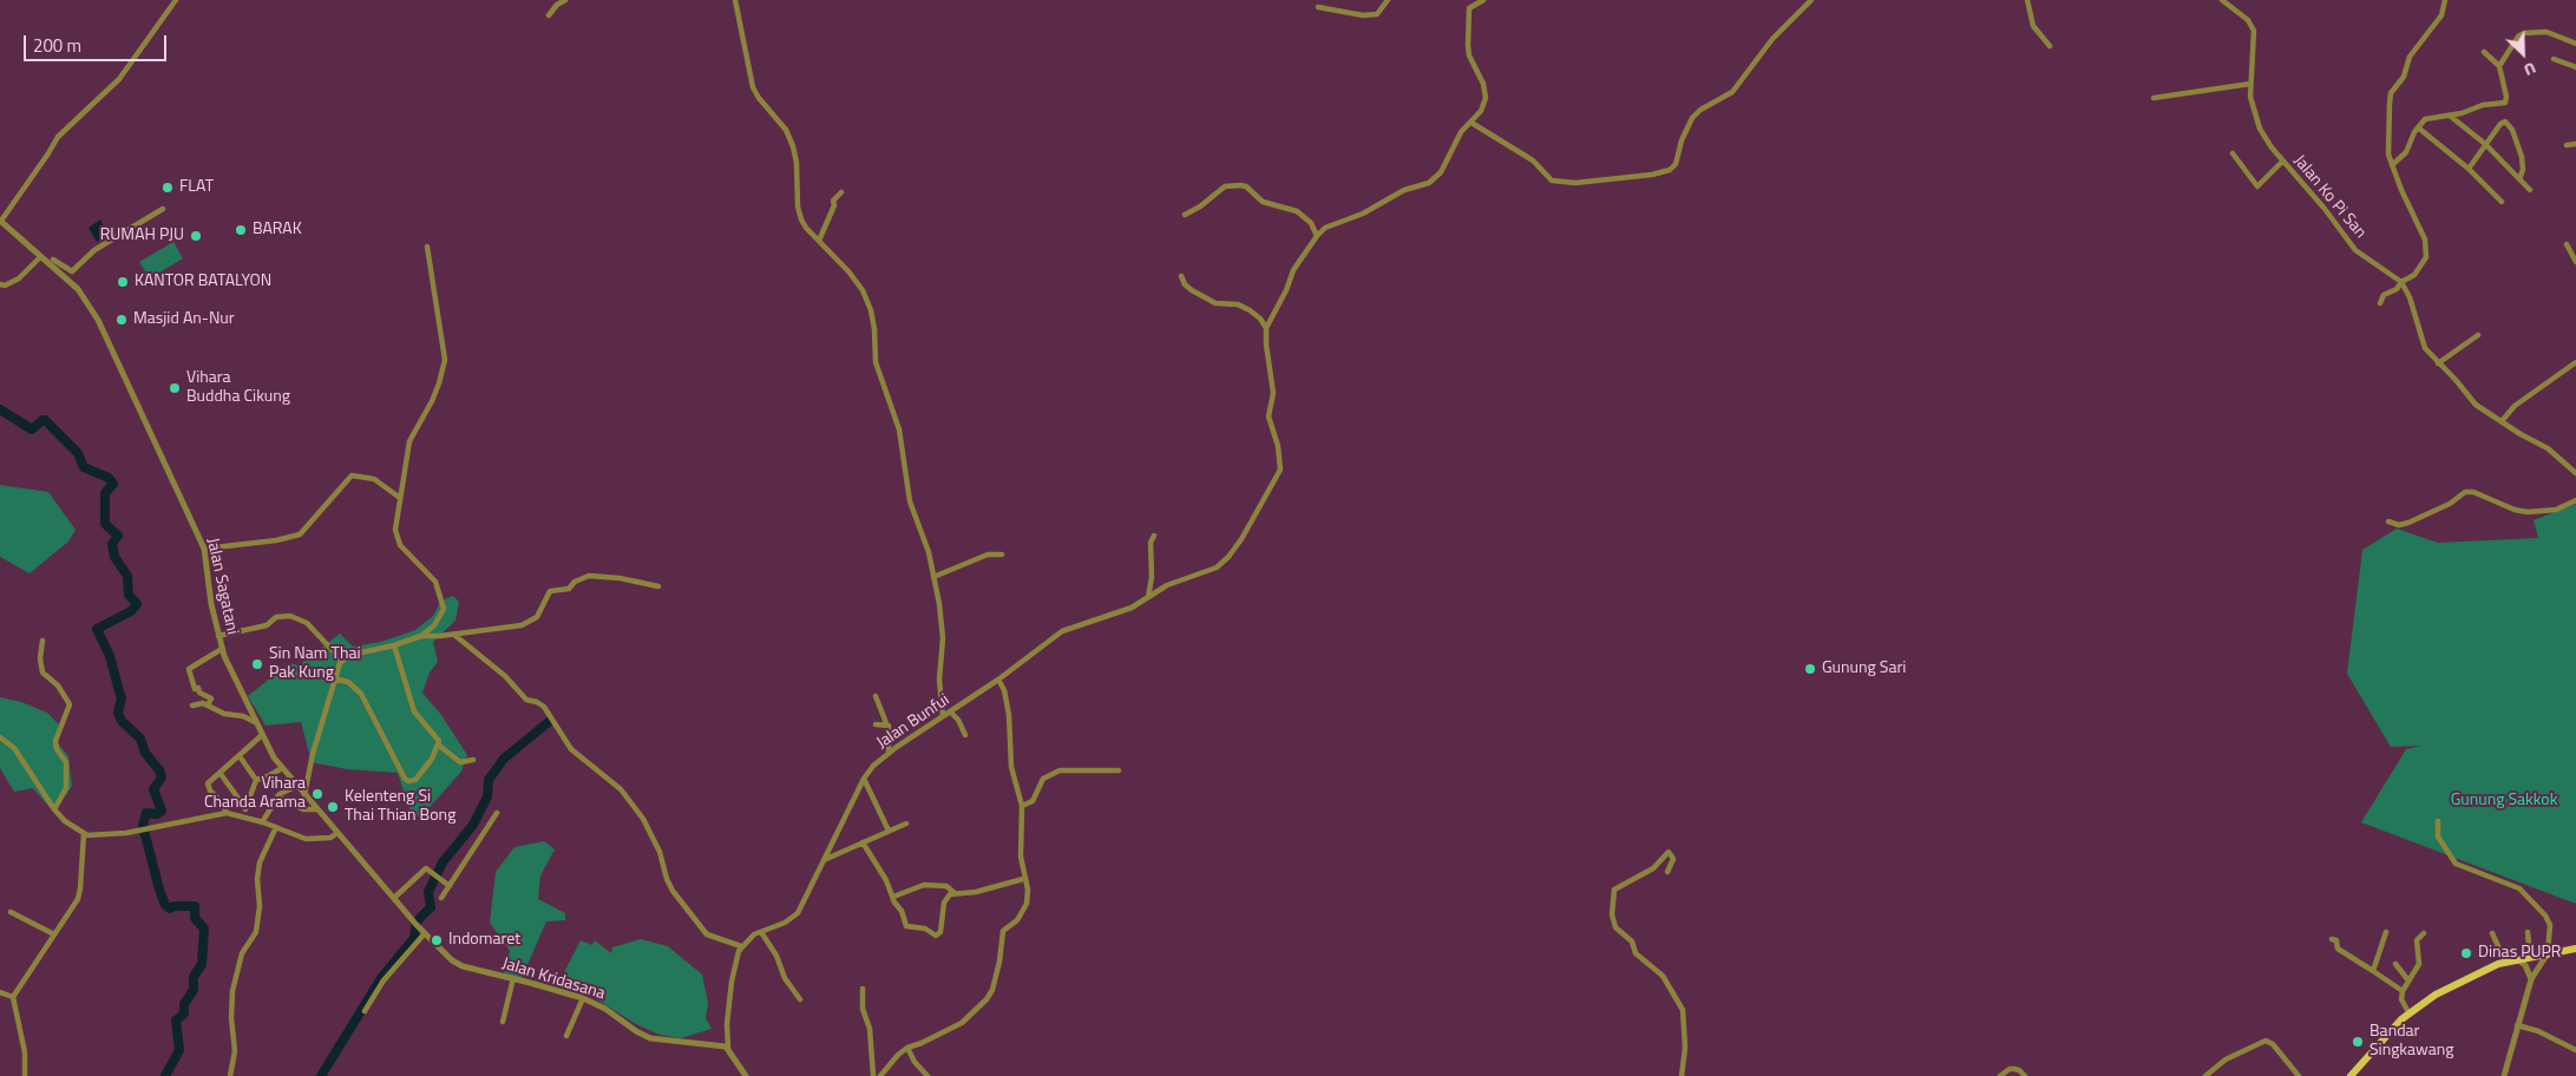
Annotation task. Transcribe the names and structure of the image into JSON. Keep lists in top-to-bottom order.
{
  "streets": {
    "street": [
      "Jalan Ko Pi San",
      "Jalan Sagatani",
      "Jalan Bunfui",
      "Jalan Kridasana"
    ]
  },
  "crossings": [
    ["Jalan Sagatani", "Jalan Kridasana"]
  ],
  "parks": ["Gunung Sakkok"],
  "places": [
    "FLAT",
    "BARAK",
    "RUMAH PJU",
    "KANTOR BATALYON",
    "Masjid An-Nur",
    "Vihara Buddha Cikung",
    "Sin Nam Thai Pak Kung",
    "Gunung Sari",
    "Vihara Chanda Arama",
    "Kelenteng Si Thai Thian Bong",
    "Indomaret",
    "Dinas PUPR",
    "Bandar Singkawang"
  ],
  "scale_bar": "200 m",
  "north": "bottom right"
}
